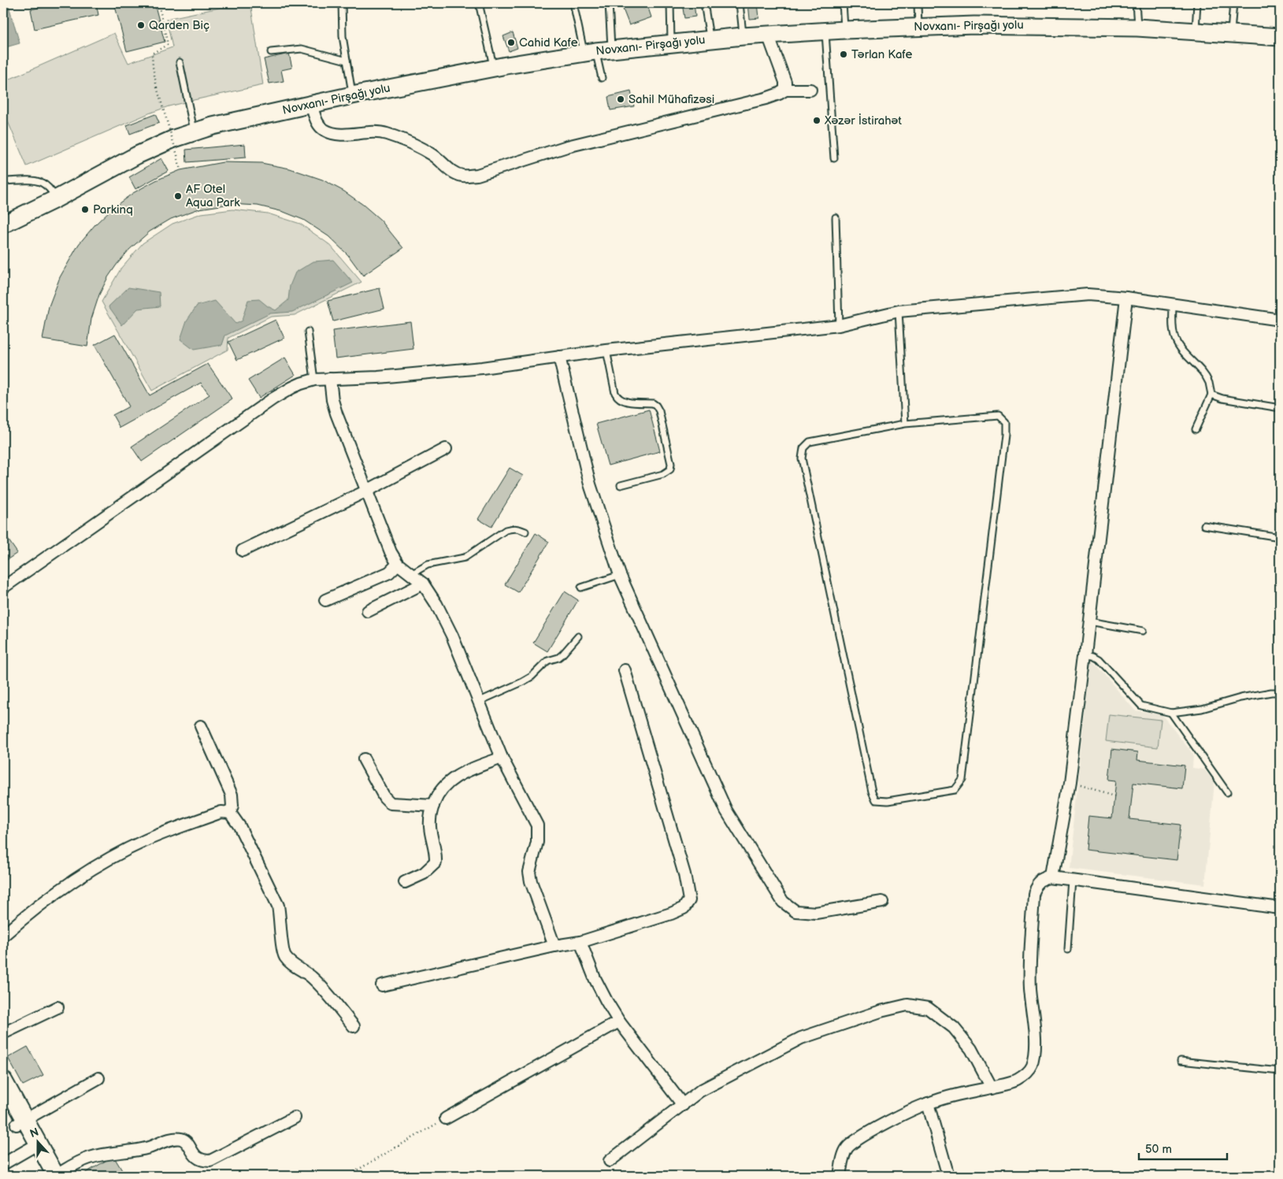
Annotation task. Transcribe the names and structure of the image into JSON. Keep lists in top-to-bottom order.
{
  "streets": {
    "main road": ["Novxanı- Pirşağı yolu"]
  },
  "places": [
    "Qarden Biç",
    "Cahid Kafe",
    "Tərlan Kafe",
    "Sahil Mühafizəsi",
    "Xəzər İstirahət",
    "AF Otel Aqua Park",
    "Parkinq"
  ],
  "scale_bar": "50 m",
  "north": "top"
}
